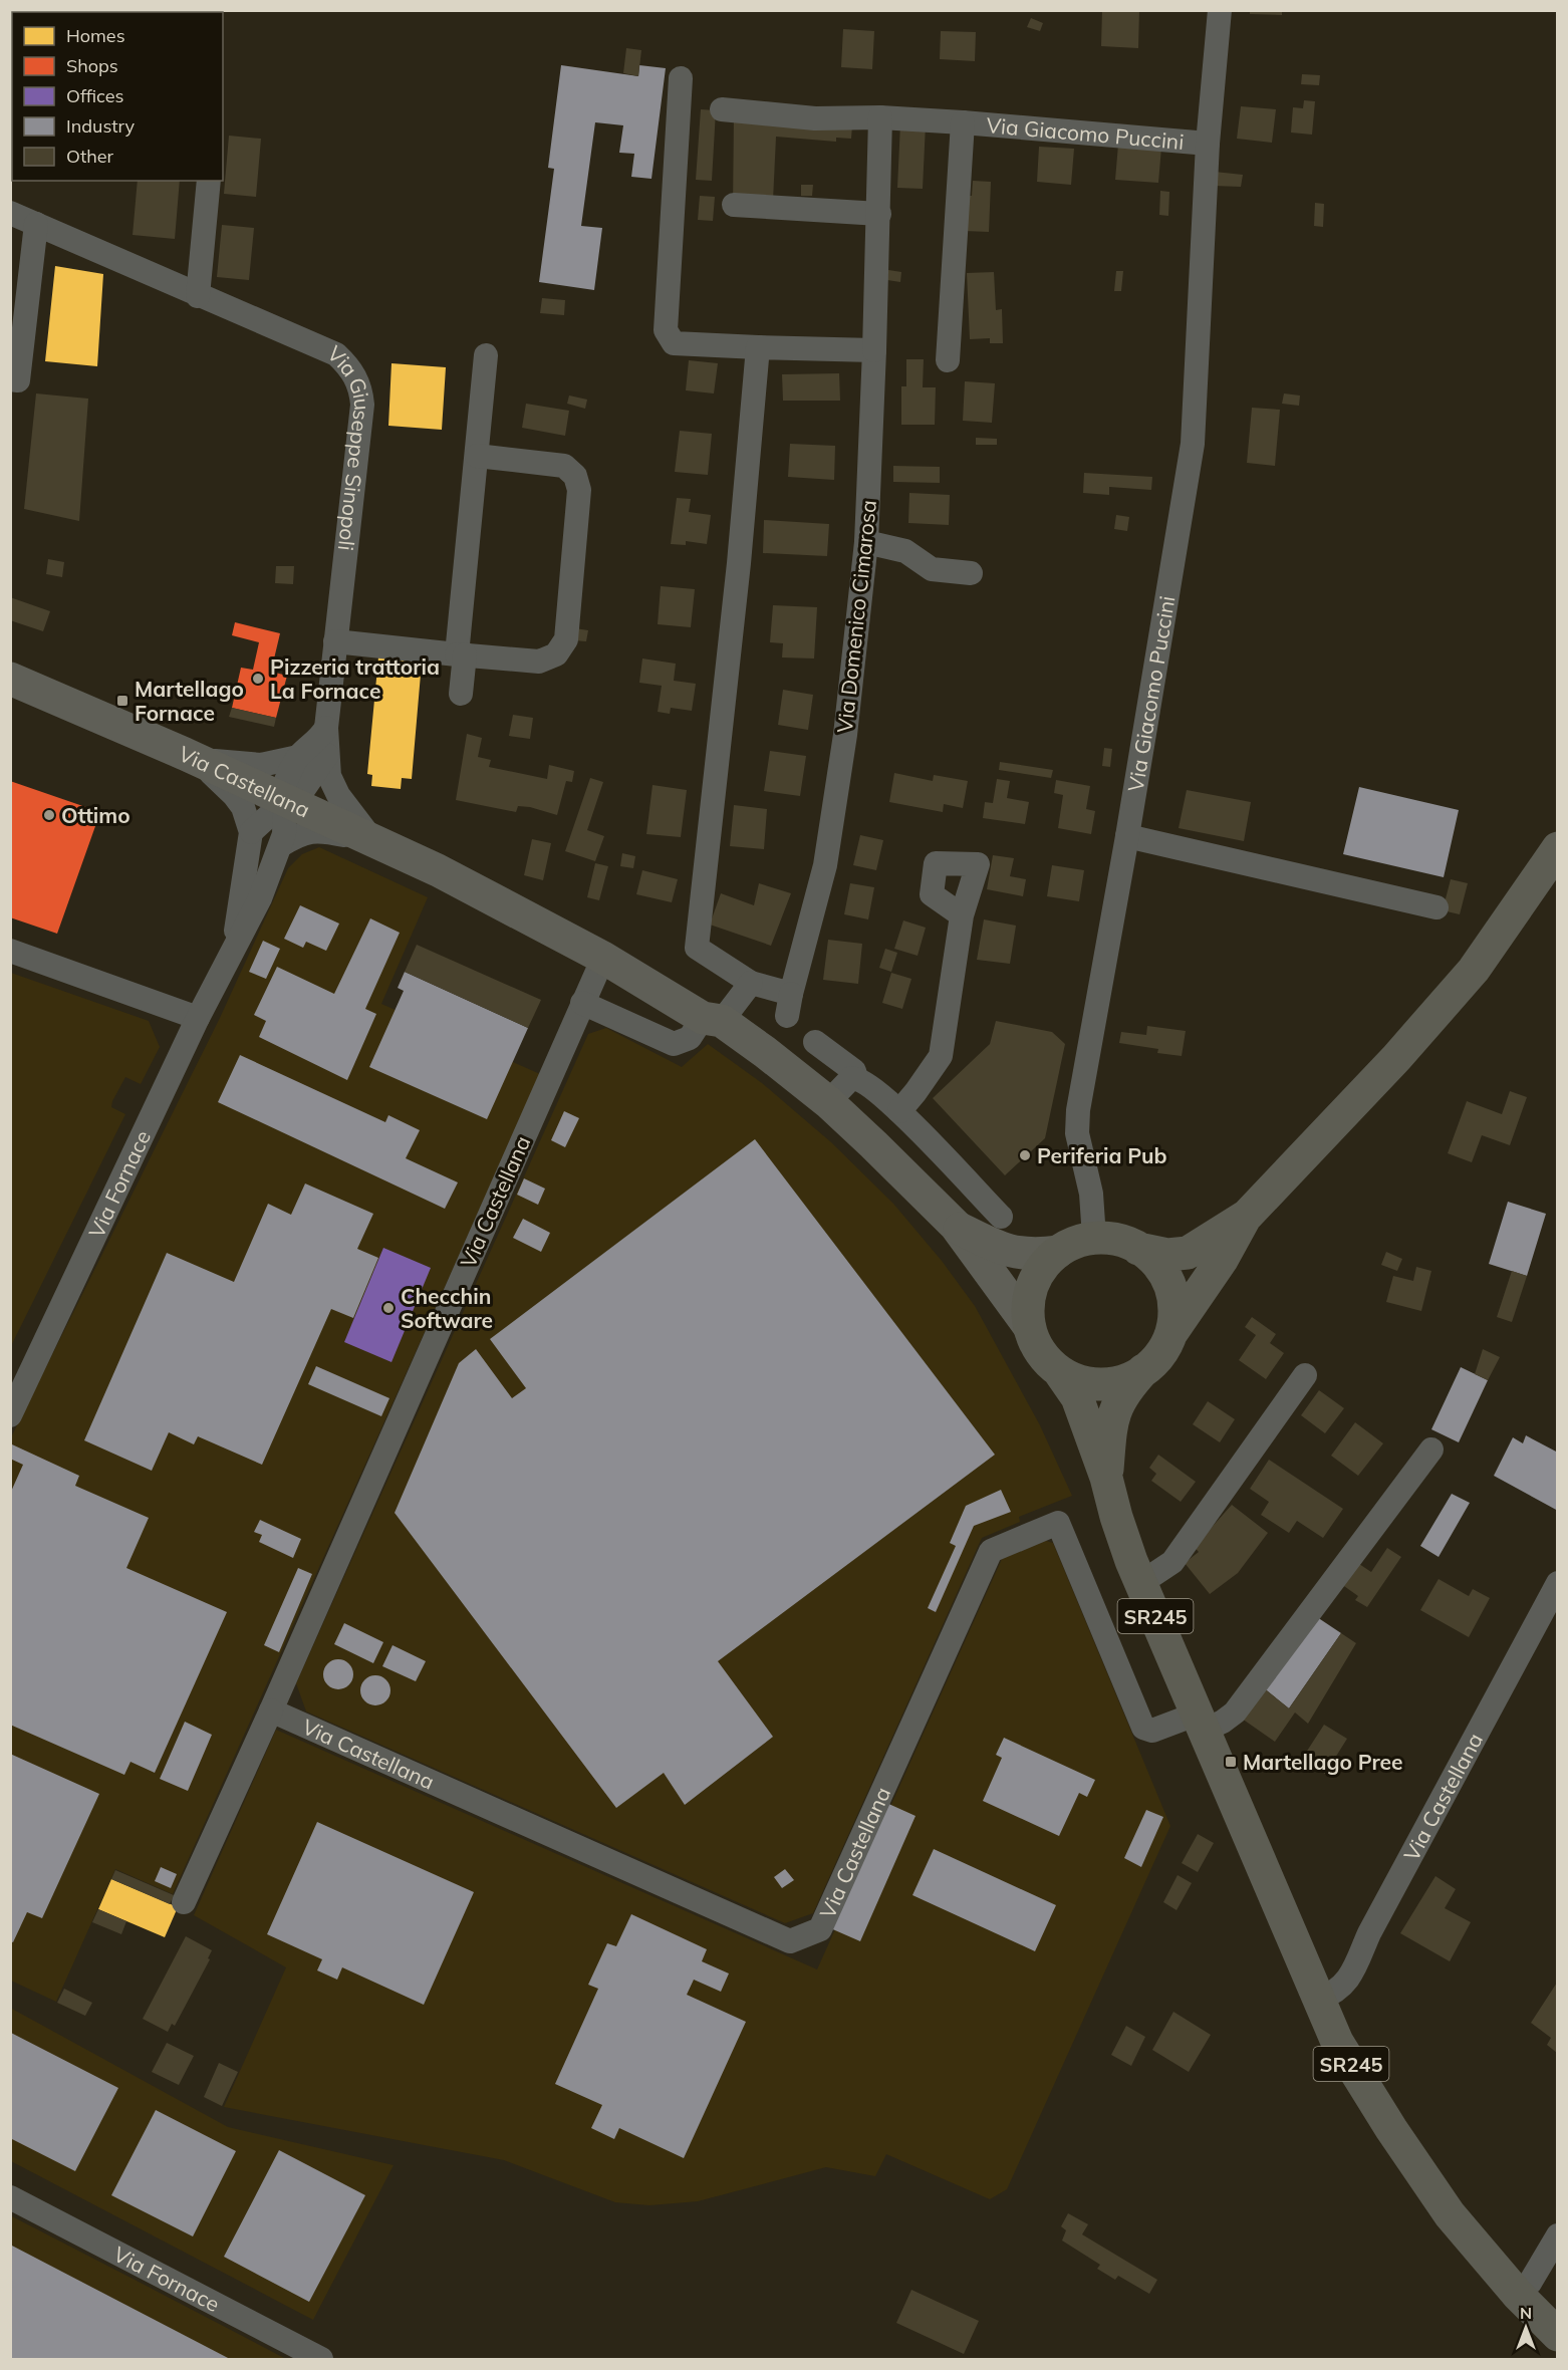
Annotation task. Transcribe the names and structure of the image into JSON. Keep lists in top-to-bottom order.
{
  "streets": {
    "main road": ["SR245"],
    "street": [
      "Via Giacomo Puccini",
      "Via Giuseppe Sinopoli",
      "Via Domenico Cimarosa",
      "Via Castellana",
      "Via Fornace"
    ]
  },
  "crossings": [
    ["Via Giacomo Puccini", "Via Castellana"],
    ["Via Giacomo Puccini", "SR245"],
    ["Via Giuseppe Sinopoli", "Via Castellana"],
    ["Via Castellana", "Via Fornace"],
    ["Via Castellana", "SR245"]
  ],
  "places": {
    "other": [
      "Pizzeria trattoria La Fornace",
      "Ottimo",
      "Periferia Pub",
      "Checchin Software"
    ],
    "transit": ["Martellago Fornace", "Martellago Pree"]
  },
  "legend": [
    "Homes",
    "Shops",
    "Offices",
    "Industry",
    "Other"
  ],
  "north": "top"
}
